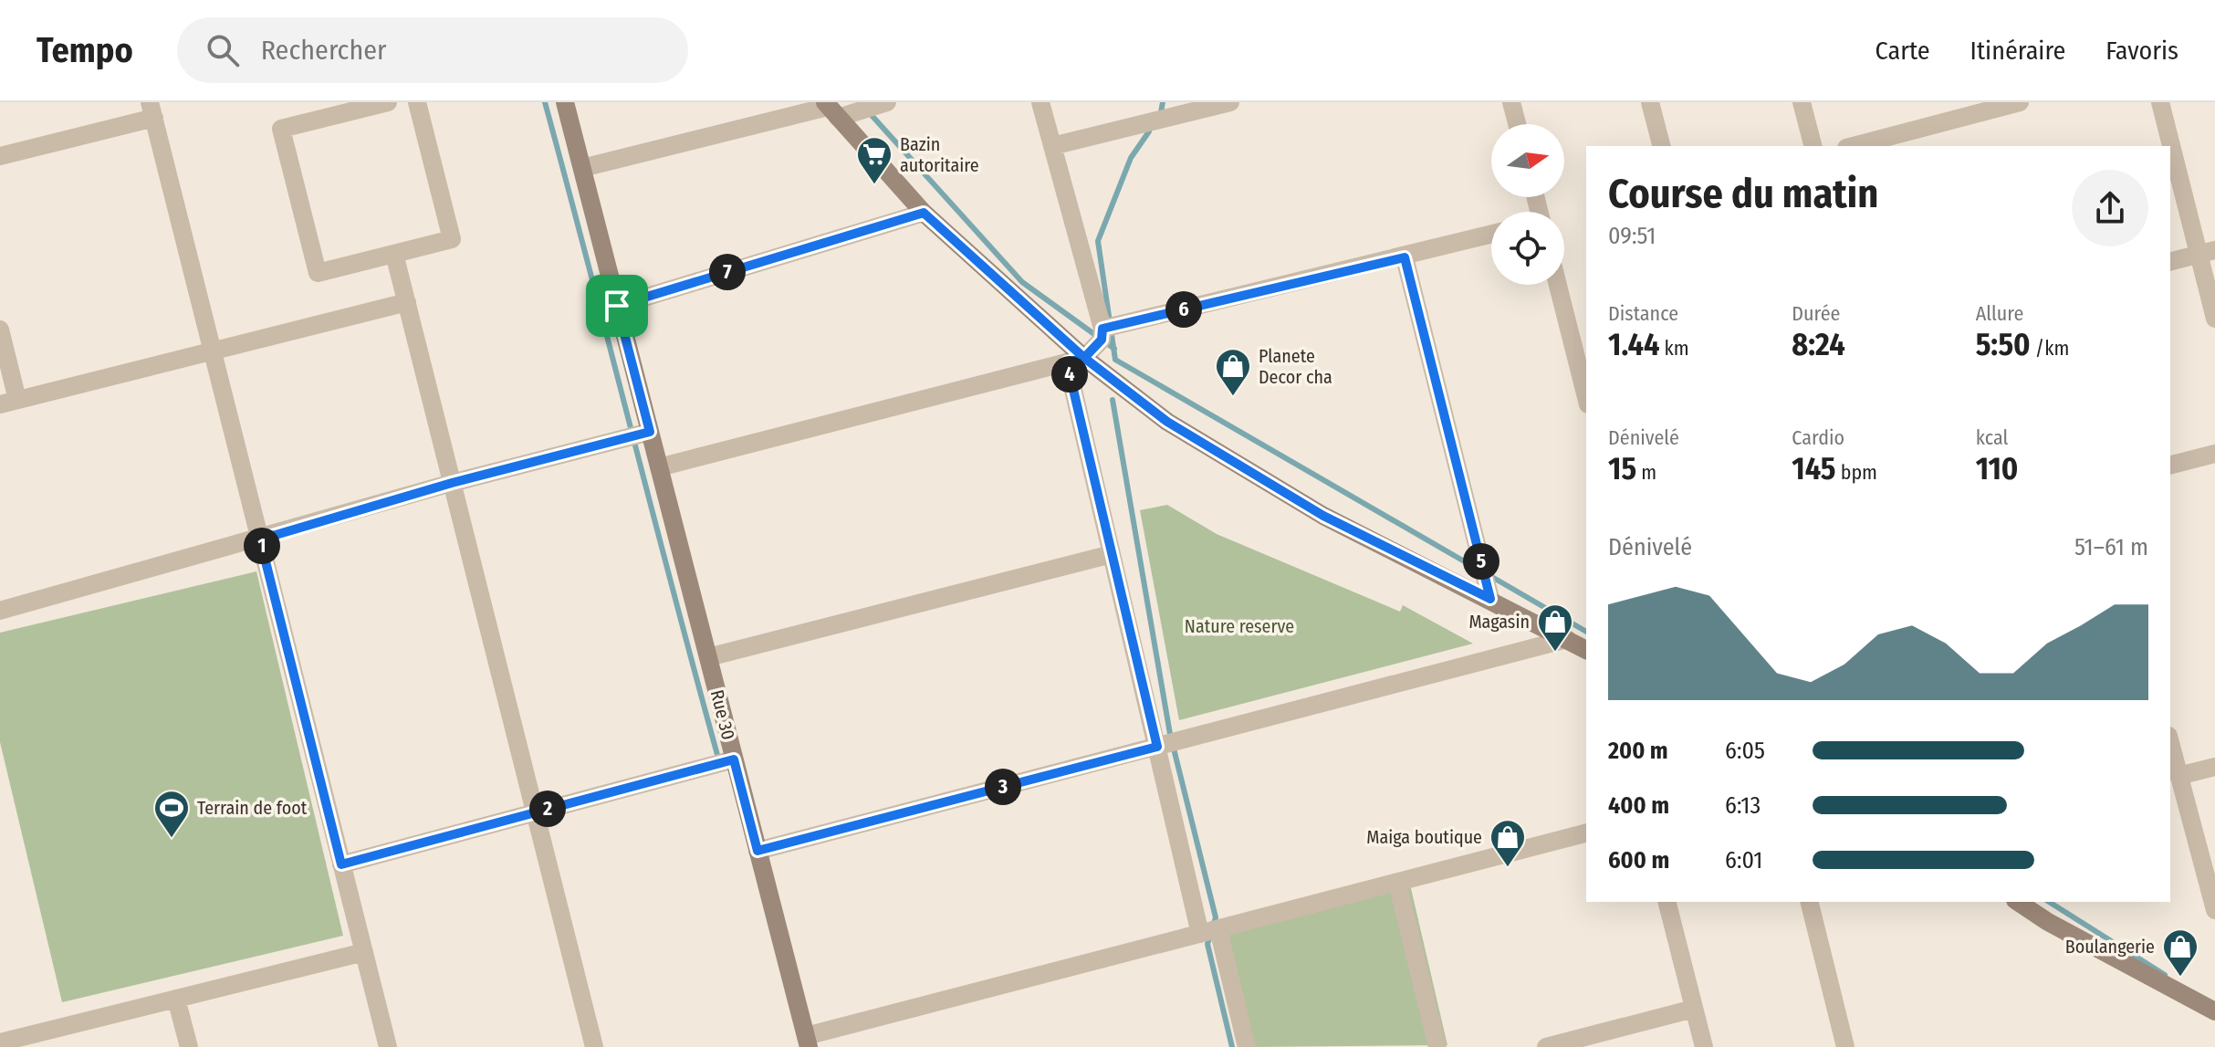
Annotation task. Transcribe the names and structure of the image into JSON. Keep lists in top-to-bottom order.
{
  "streets": {
    "street": ["Rue 30"]
  },
  "parks": ["Nature reserve"],
  "places": {
    "supermarket": ["Bazin autoritaire"],
    "shop": [
      "Planete Decor cha",
      "Magasin",
      "Maiga boutique",
      "Boulangerie"
    ],
    "sports": ["Terrain de foot"]
  },
  "north": "right",
  "page": {
    "header": "Tempo",
    "search": "Rechercher",
    "nav": ["Carte", "Itinéraire", "Favoris"],
    "heading": ["Course du matin", "09:51"],
    "pins": [
      "7",
      "6",
      "4",
      "1",
      "5",
      "3",
      "2"
    ],
    "stats": [
      ["Distance", "1.44 km"],
      ["Durée", "8:24"],
      ["Allure", "5:50 /km"],
      ["Dénivelé", "15 m"],
      ["Cardio", "145 bpm"],
      ["kcal", "110"]
    ],
    "chart": ["Dénivelé", "51–61 m"],
    "list": [
      {
        "name": "200 m",
        "note": "6:05"
      },
      {
        "name": "400 m",
        "note": "6:13"
      },
      {
        "name": "600 m",
        "note": "6:01"
      }
    ]
  }
}
